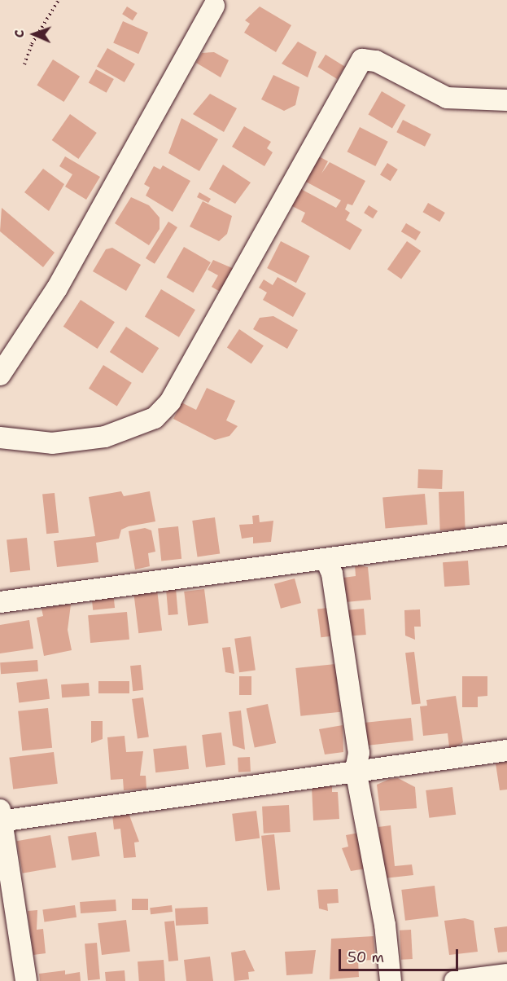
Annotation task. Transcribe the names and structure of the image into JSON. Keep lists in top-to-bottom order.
{
  "scale_bar": "50 m",
  "north": "left"
}
